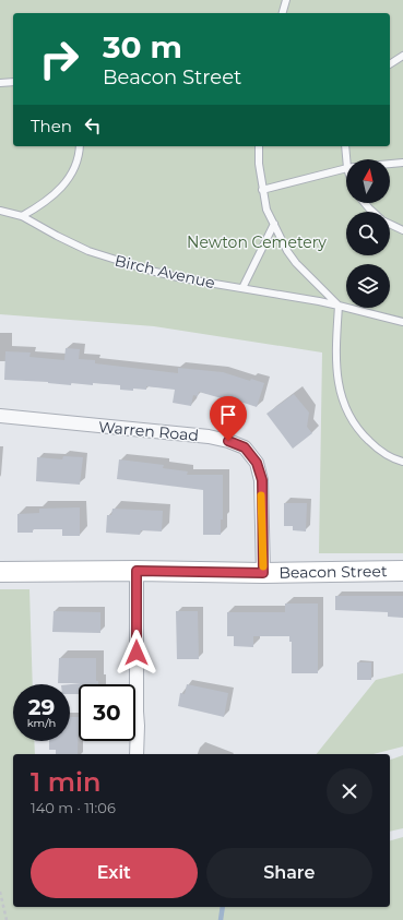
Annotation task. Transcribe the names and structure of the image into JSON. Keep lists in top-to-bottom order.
{
  "streets": {
    "main road": ["Beacon Street"],
    "street": ["Warren Road"],
    "lane": ["Birch Avenue"]
  },
  "crossings": [
    ["Warren Road", "Beacon Street"]
  ],
  "parks": ["Newton Cemetery"],
  "north": "top",
  "page": {
    "turn": ["30 m", "Beacon Street"],
    "then": "Then",
    "speed": "29 km/h",
    "limit": "30",
    "heading": ["1 min", "140 m · 11:06"],
    "buttons": ["Exit", "Share"]
  }
}
